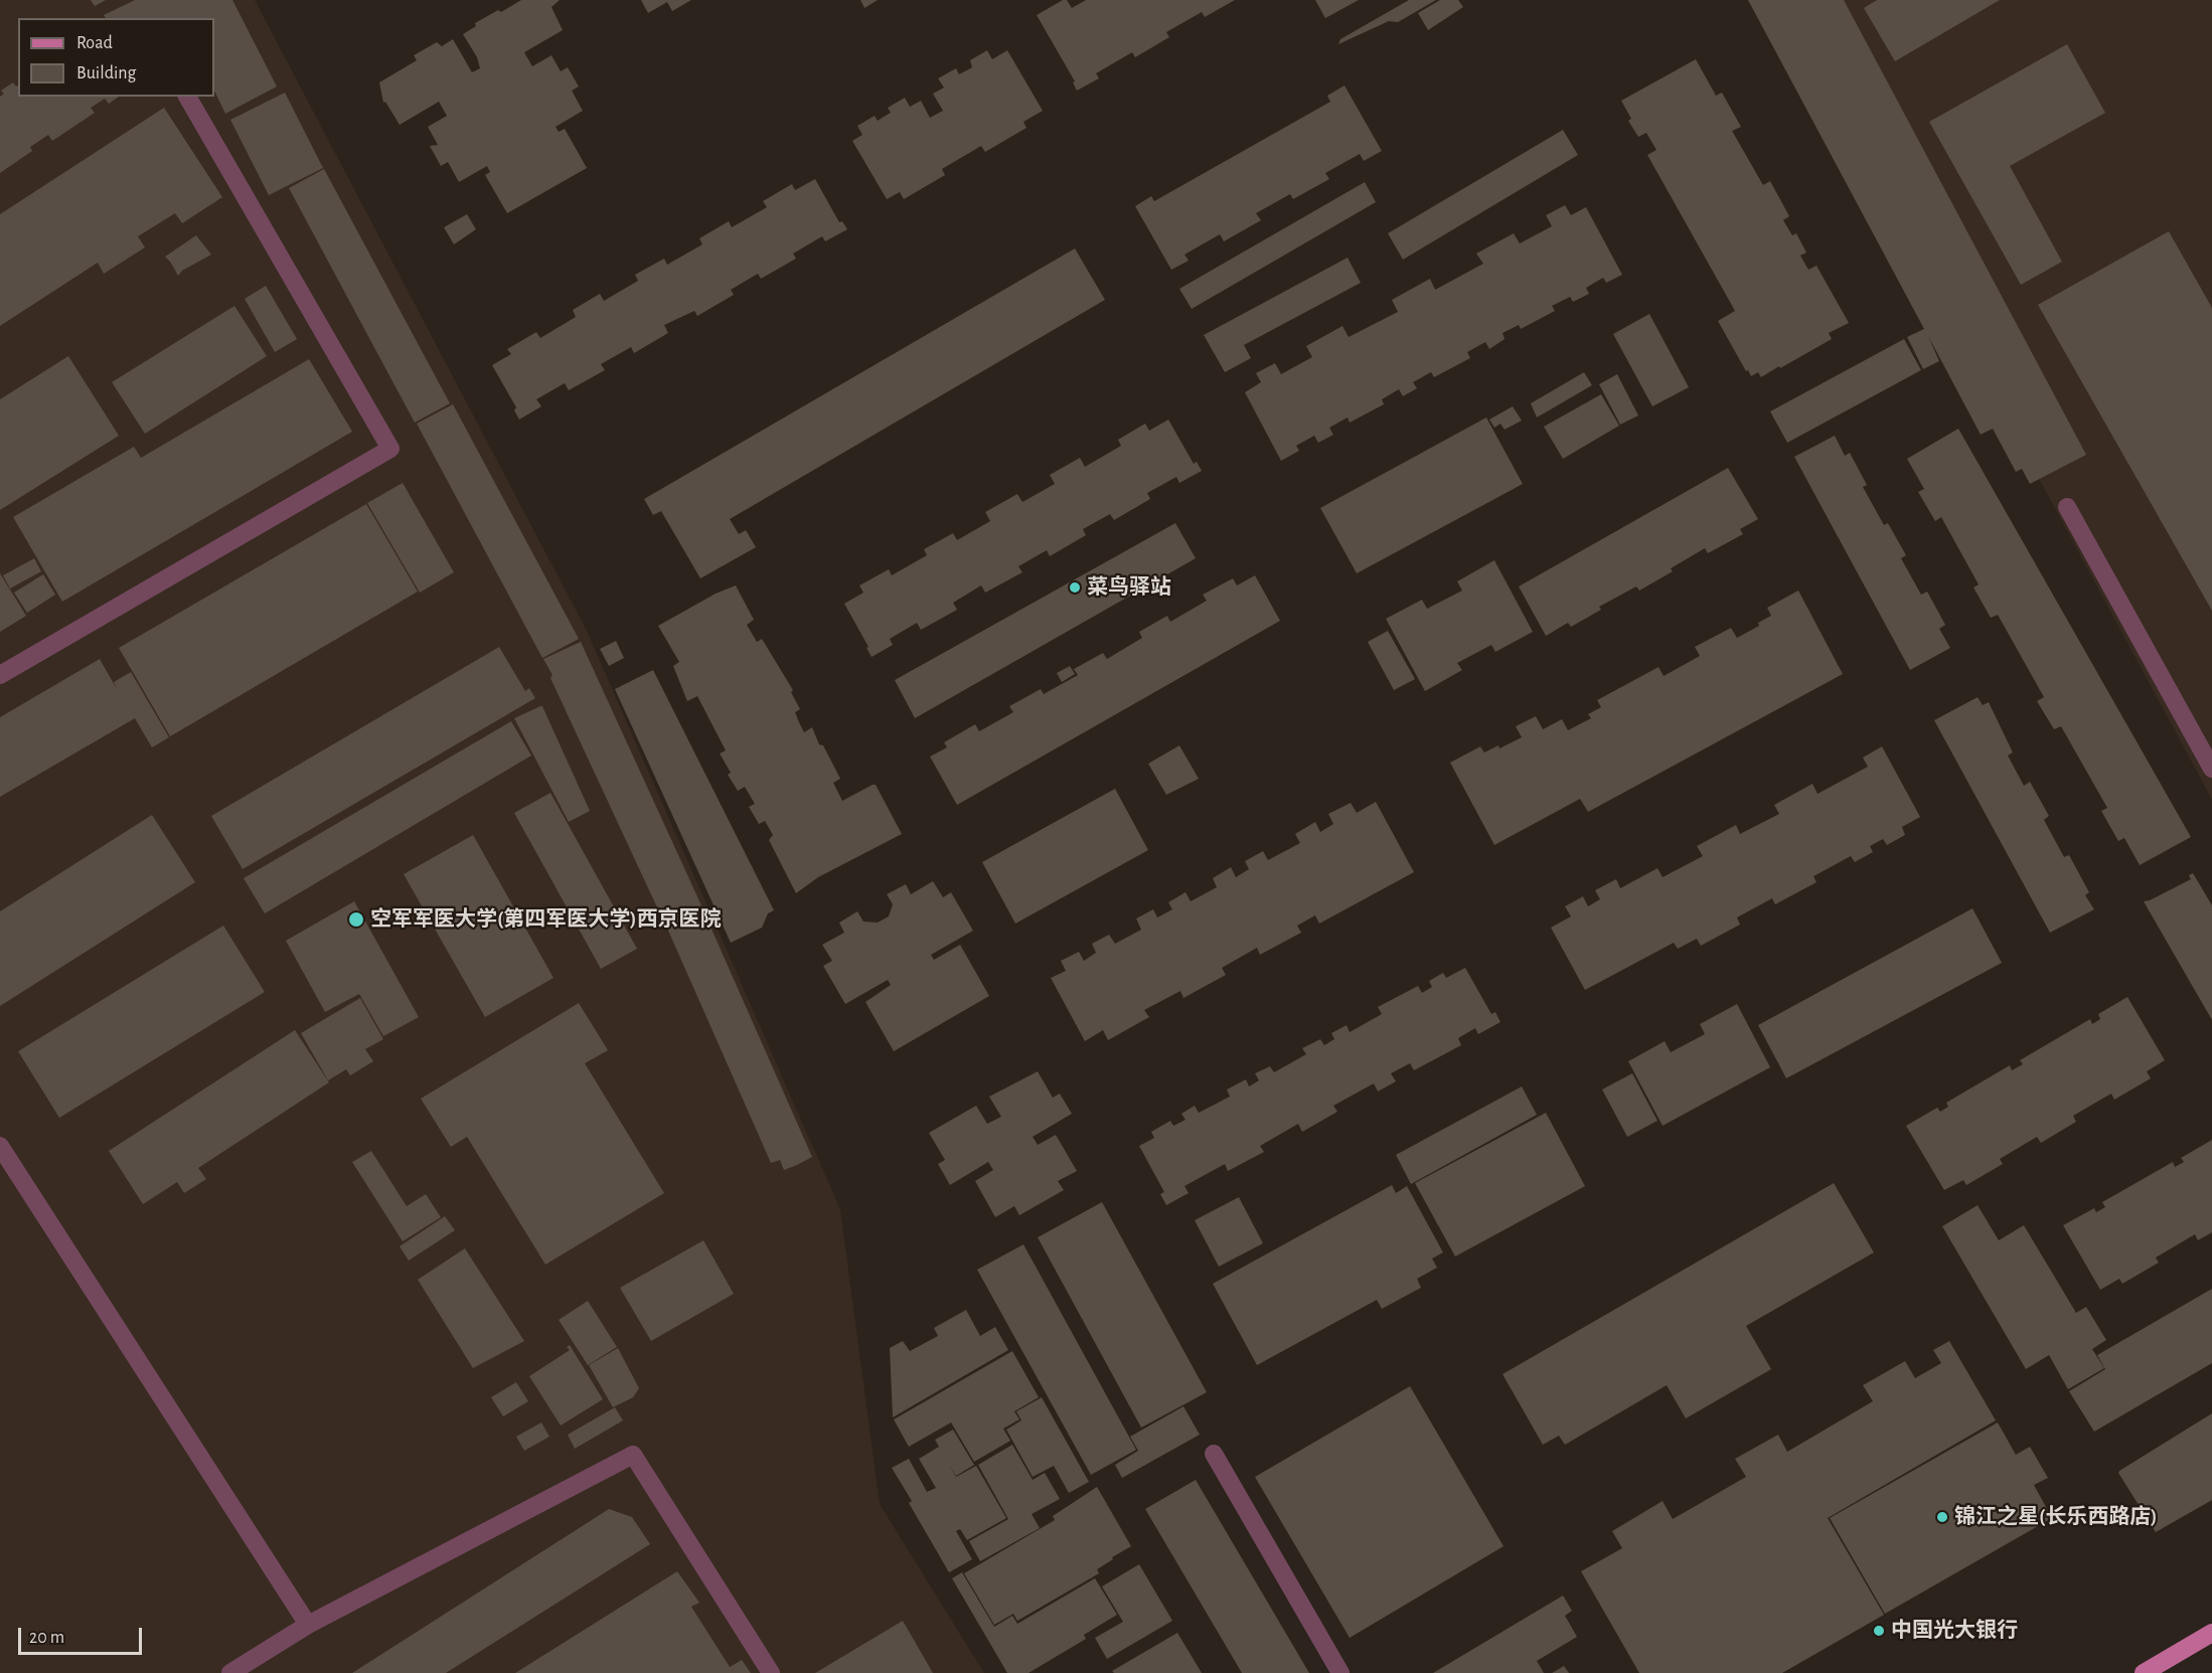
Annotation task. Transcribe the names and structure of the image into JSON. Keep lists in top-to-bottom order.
{
  "places": [
    "菜鸟驿站",
    "空军军医大学(第四军医大学)西京医院",
    "锦江之星(长乐西路店)",
    "中国光大银行"
  ],
  "legend": ["Road", "Building"],
  "scale_bar": "20 m"
}
